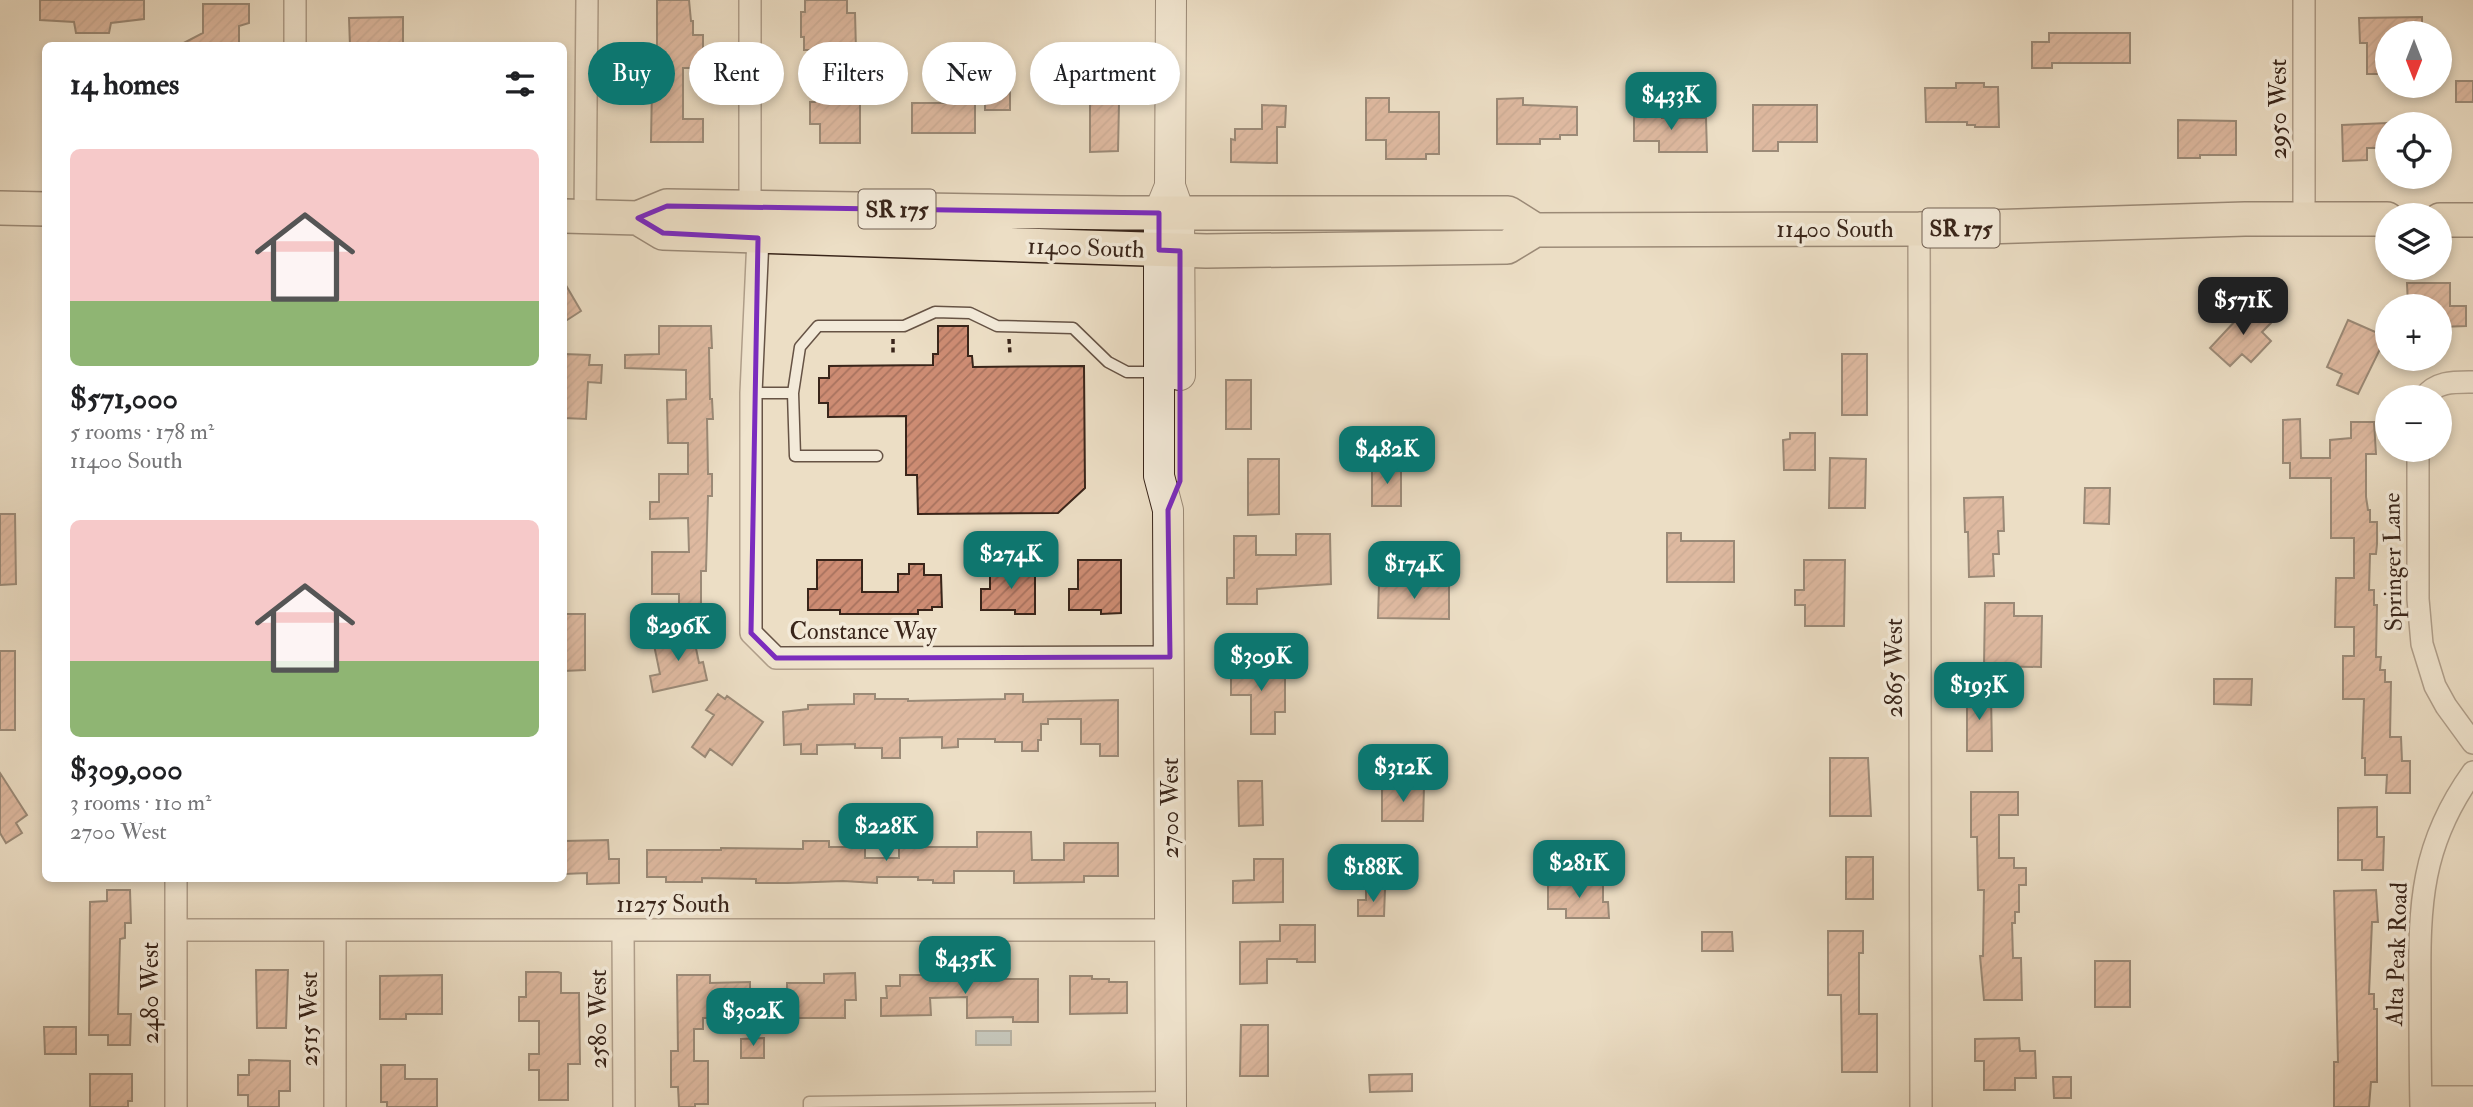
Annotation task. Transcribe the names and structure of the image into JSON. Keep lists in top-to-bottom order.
{
  "streets": {
    "main road": ["SR 175", "11400 South", "2700 West"],
    "street": [
      "2950 West",
      "Springer Lane",
      "Constance Way",
      "2865 West",
      "11275 South",
      "Alta Peak Road",
      "2480 West",
      "2515 West",
      "2580 West"
    ]
  },
  "crossings": [
    ["2950 West", "11400 South"],
    ["11400 South", "Constance Way"],
    ["11400 South", "2865 West"],
    ["11400 South", "2700 West"],
    ["Constance Way", "2700 West"],
    ["2700 West", "11275 South"],
    ["11275 South", "2480 West"],
    ["11275 South", "2515 West"],
    ["11275 South", "2580 West"]
  ],
  "north": "bottom",
  "page": {
    "map_buttons": ["+", "−"],
    "chip": [
      "Buy",
      "Rent",
      "Filters",
      "New",
      "Apartment"
    ],
    "heading": "14 homes",
    "price": [
      "$433K",
      "$571K",
      "$482K",
      "$274K",
      "$174K",
      "$296K",
      "$309K",
      "$193K",
      "$312K",
      "$228K",
      "$281K",
      "$188K",
      "$435K",
      "$302K"
    ],
    "list": [
      {
        "name": "$571,000",
        "note": "5 rooms · 178 m² · 11400 South"
      },
      {
        "name": "$309,000",
        "note": "3 rooms · 110 m² · 2700 West"
      }
    ]
  }
}
